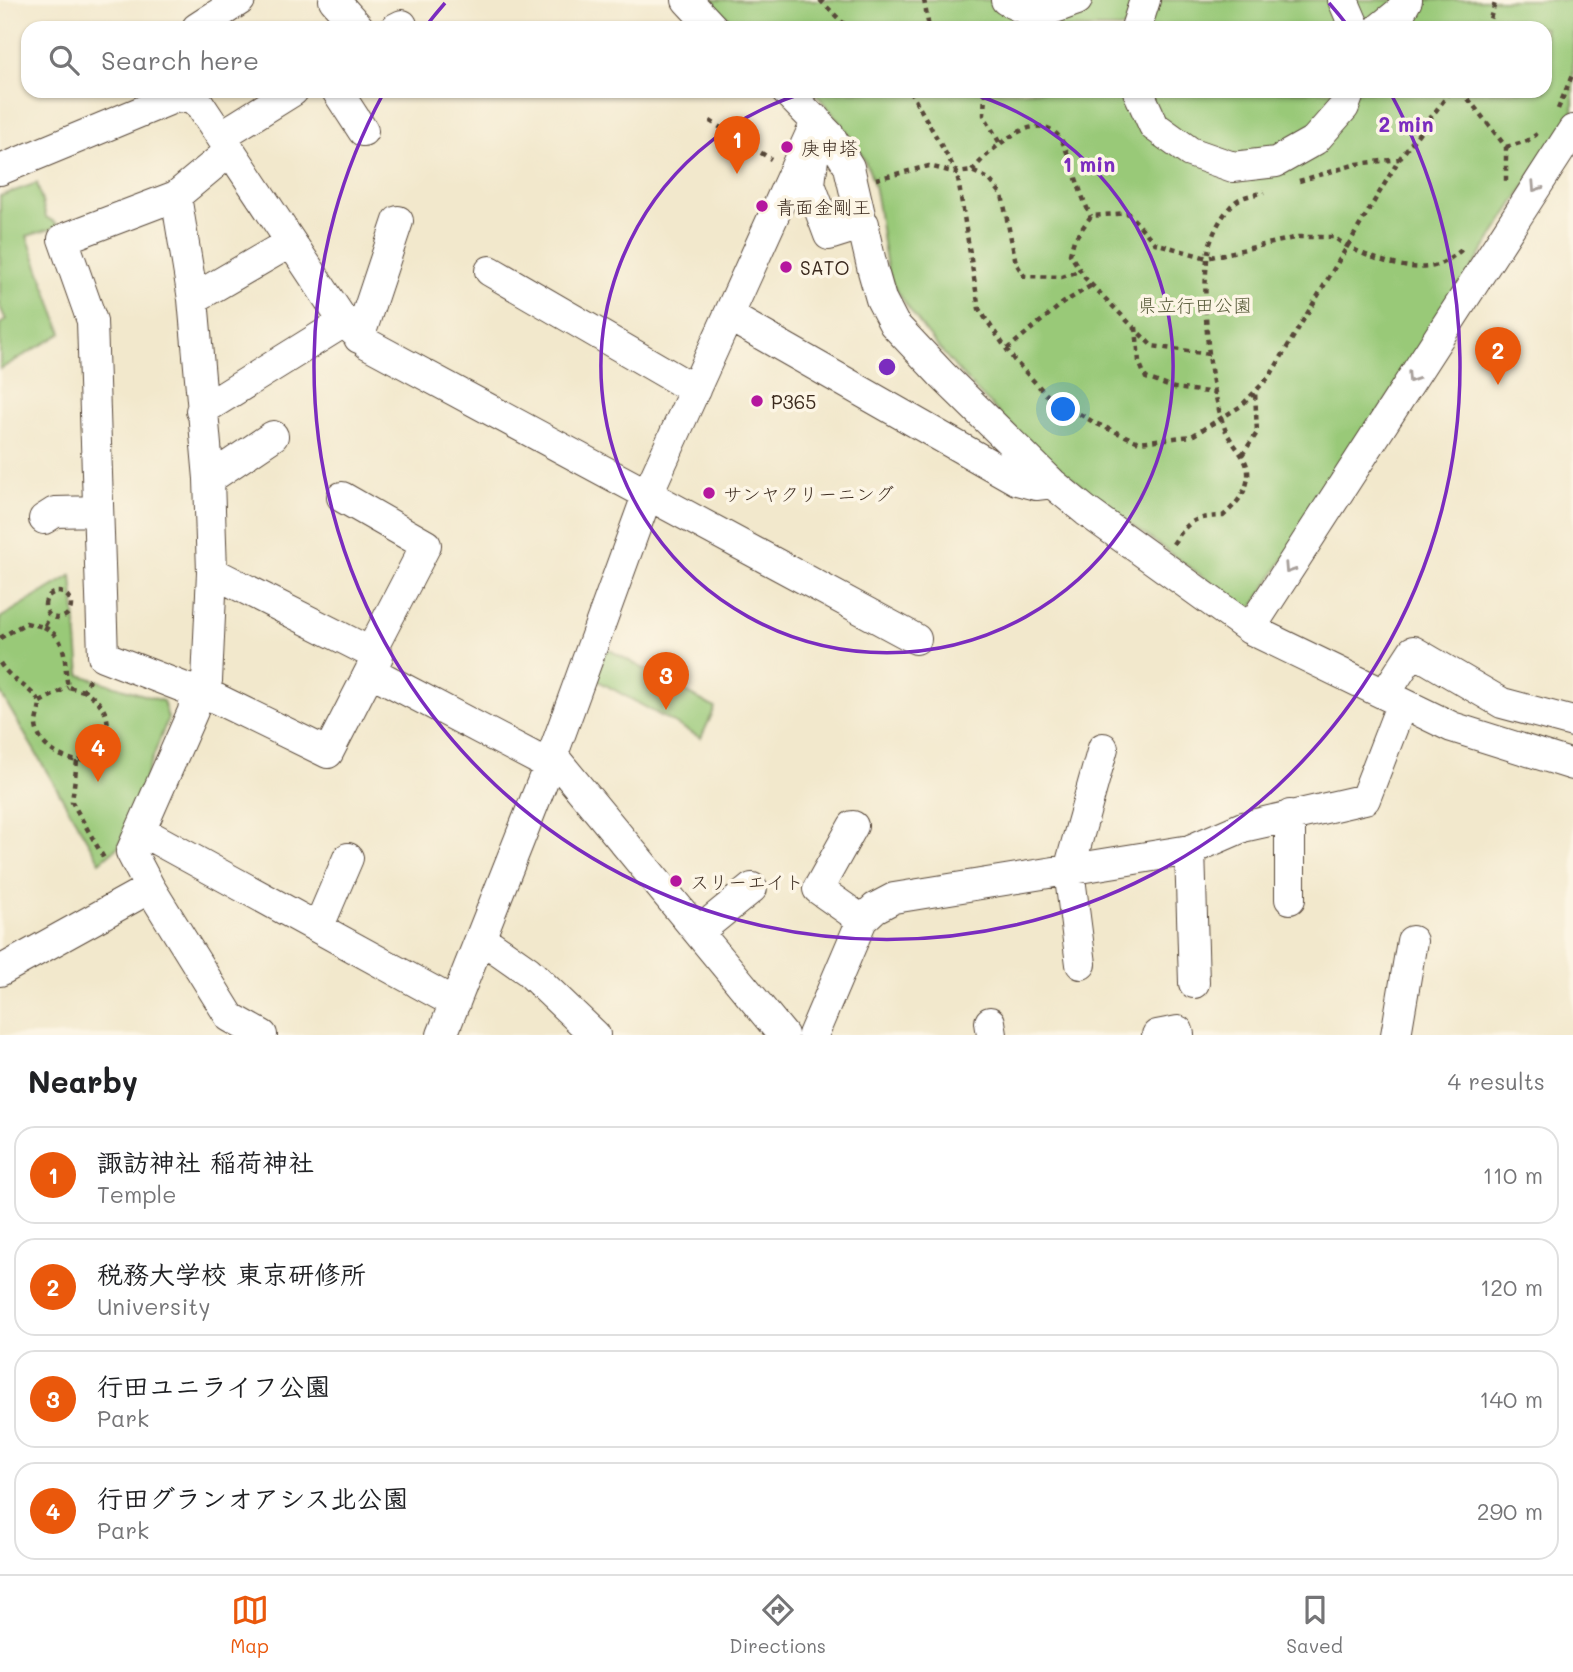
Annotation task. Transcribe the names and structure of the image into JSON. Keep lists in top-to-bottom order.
{
  "parks": ["県立行田公園"],
  "places": [
    "庚申塔",
    "青面金剛王",
    "SATO",
    "P365",
    "サンヤクリーニング",
    "スリーエイト"
  ],
  "page": {
    "search": "Search here",
    "pins": [
      "1",
      "2",
      "3",
      "4"
    ],
    "heading": ["Nearby", "4 results"],
    "list": [
      {
        "mark": "1",
        "name": "諏訪神社 稲荷神社",
        "note": "Temple",
        "value": "110 m"
      },
      {
        "mark": "2",
        "name": "税務大学校 東京研修所",
        "note": "University",
        "value": "120 m"
      },
      {
        "mark": "3",
        "name": "行田ユニライフ公園",
        "note": "Park",
        "value": "140 m"
      },
      {
        "mark": "4",
        "name": "行田グランオアシス北公園",
        "note": "Park",
        "value": "290 m"
      }
    ],
    "nav": ["Map", "Directions", "Saved"]
  },
  "rings": ["2 min", "1 min"]
}
